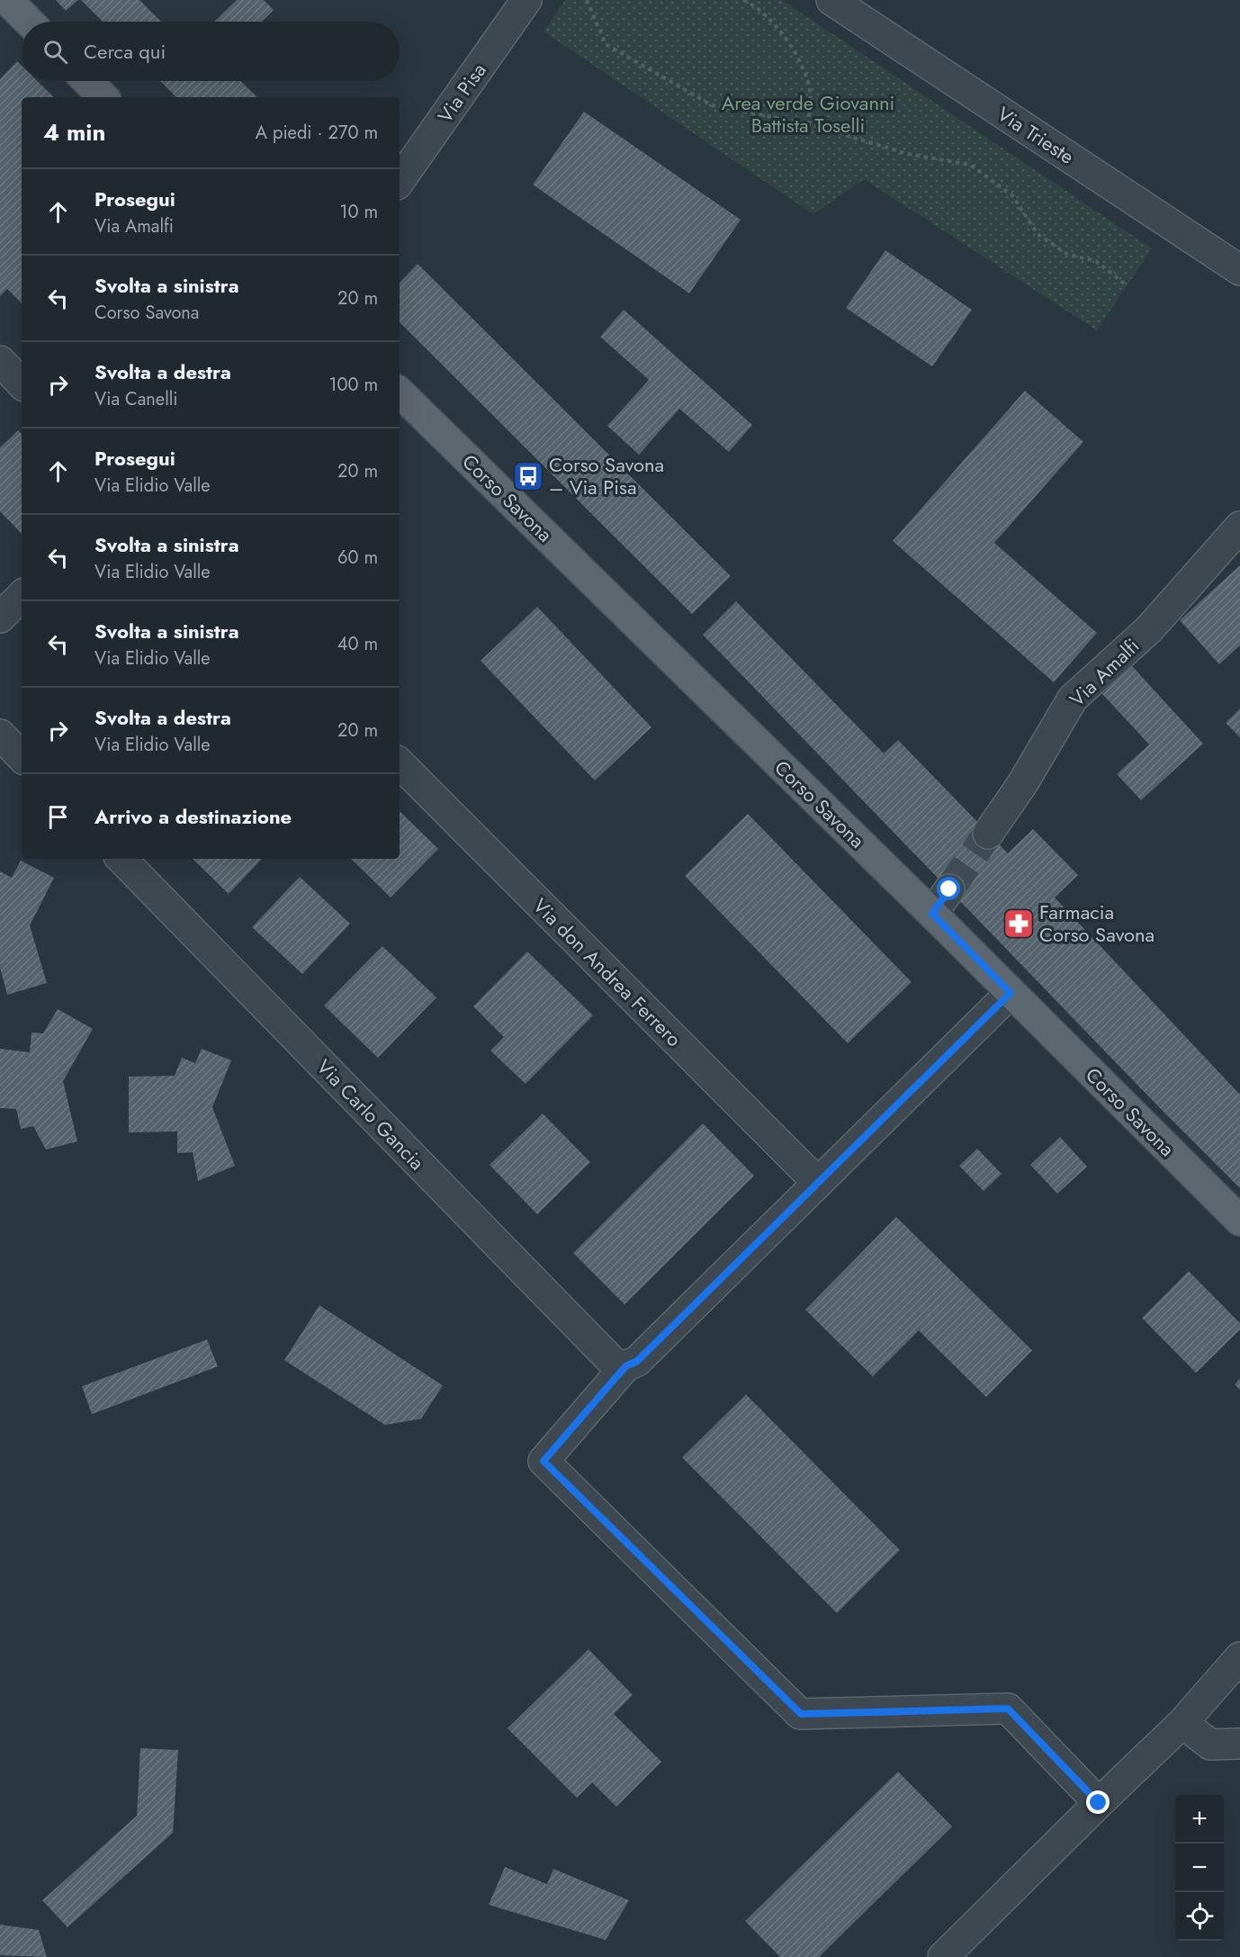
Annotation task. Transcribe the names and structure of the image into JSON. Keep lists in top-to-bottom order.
{
  "streets": {
    "main road": ["Corso Savona"],
    "street": [
      "Via Pisa",
      "Via Trieste",
      "Via Amalfi",
      "Via don Andrea Ferrero",
      "Via Carlo Gancia"
    ]
  },
  "parks": ["Area verde Giovanni Battista Toselli"],
  "places": {
    "bus stop": ["Corso Savona – Via Pisa"],
    "pharmacy": ["Farmacia Corso Savona"]
  },
  "page": {
    "search": "Cerca qui",
    "heading": ["4 min", "A piedi · 270 m"],
    "list": [
      ["Prosegui", "Via Amalfi", "10 m"],
      ["Svolta a sinistra", "Corso Savona", "20 m"],
      ["Svolta a destra", "Via Canelli", "100 m"],
      ["Prosegui", "Via Elidio Valle", "20 m"],
      ["Svolta a sinistra", "Via Elidio Valle", "60 m"],
      ["Svolta a sinistra", "Via Elidio Valle", "40 m"],
      ["Svolta a destra", "Via Elidio Valle", "20 m"],
      "Arrivo a destinazione"
    ],
    "map_buttons": ["+", "−"]
  }
}
